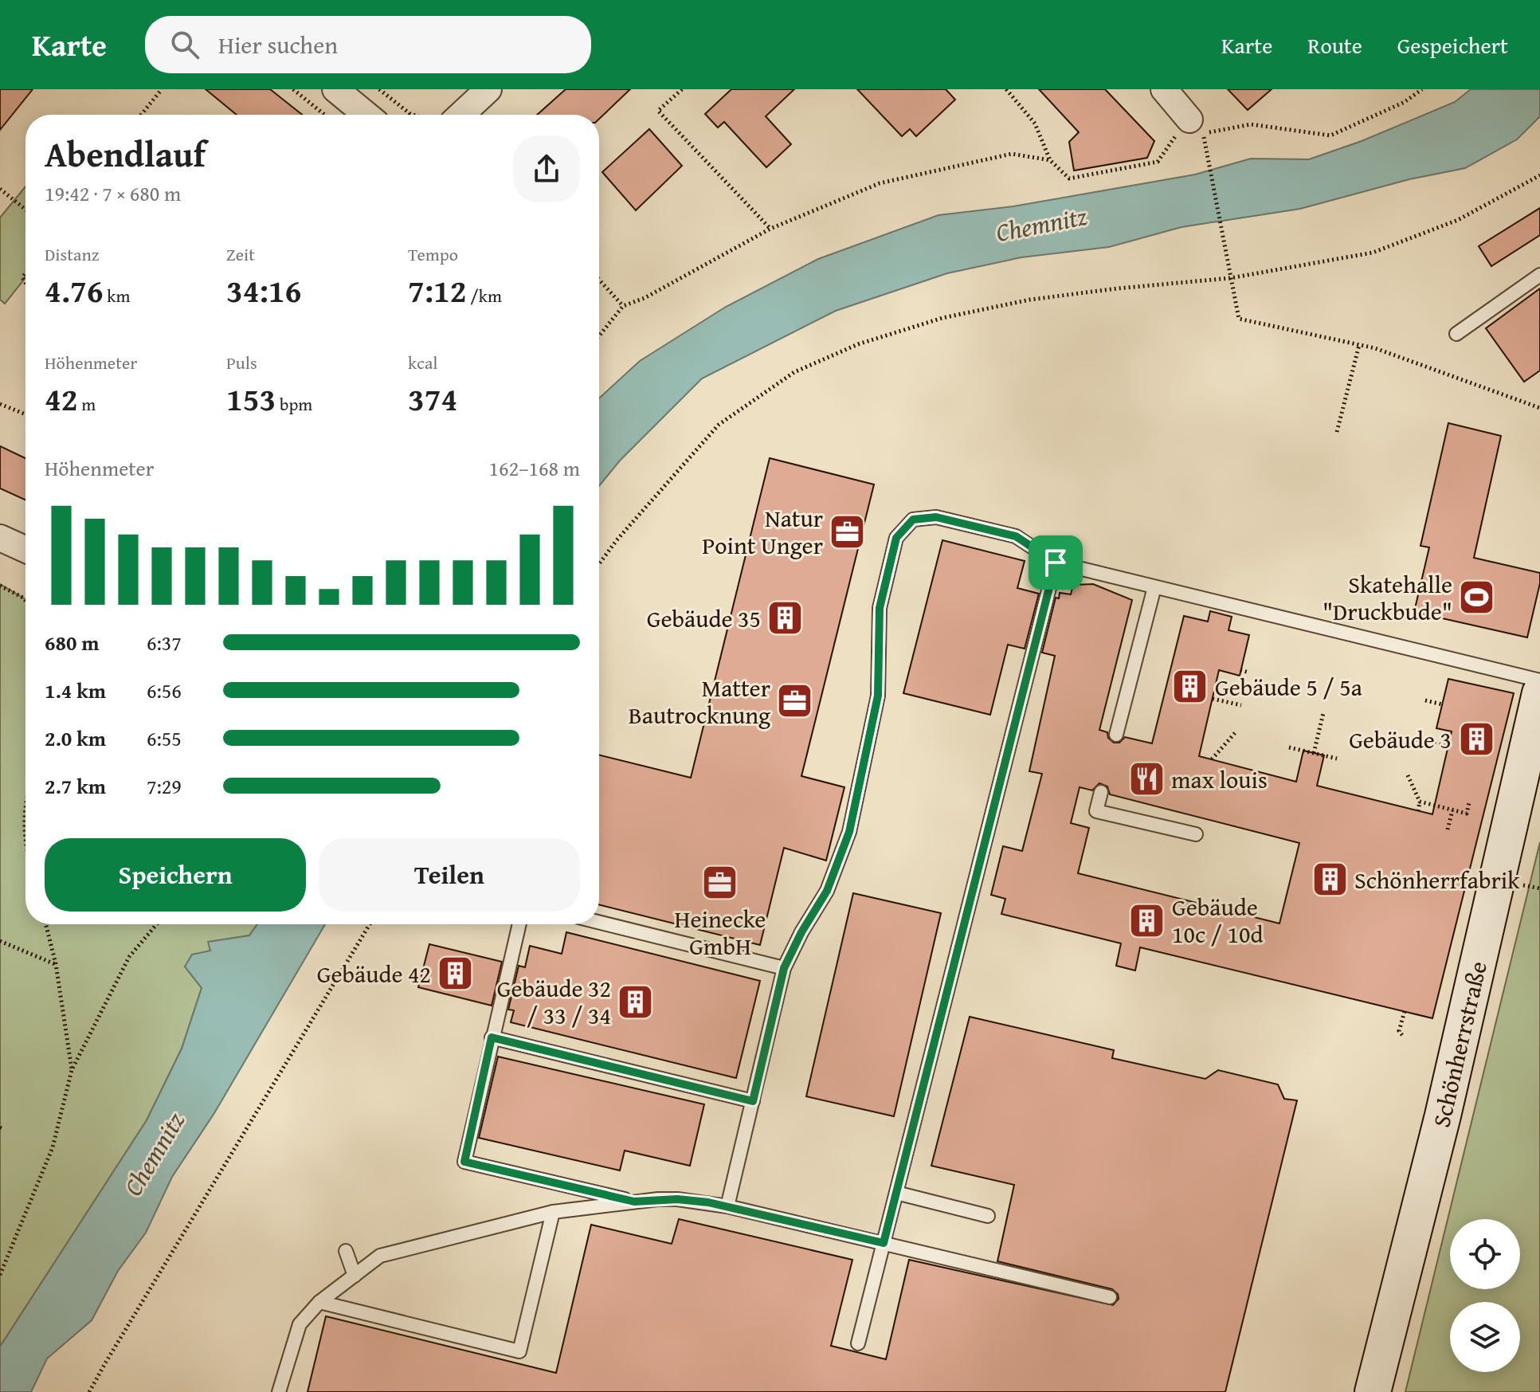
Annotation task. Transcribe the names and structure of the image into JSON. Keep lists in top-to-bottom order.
{
  "streets": {
    "main road": ["Schönherrstraße"]
  },
  "water": ["Chemnitz"],
  "places": {
    "office": ["Natur Point Unger", "Matter Bautrocknung", "Heinecke GmbH"],
    "sports": ["Skatehalle \"Druckbude\""],
    "building": [
      "Gebäude 35",
      "Gebäude 5 / 5a",
      "Gebäude 3",
      "Schönherrfabrik",
      "Gebäude 10c / 10d",
      "Gebäude 42",
      "Gebäude 32 / 33 / 34"
    ],
    "restaurant": ["max louis"]
  },
  "page": {
    "header": "Karte",
    "search": "Hier suchen",
    "nav": ["Karte", "Route", "Gespeichert"],
    "heading": ["Abendlauf", "19:42 · 7 × 680 m"],
    "stats": [
      ["Distanz", "4.76 km"],
      ["Zeit", "34:16"],
      ["Tempo", "7:12 /km"],
      ["Höhenmeter", "42 m"],
      ["Puls", "153 bpm"],
      ["kcal", "374"]
    ],
    "chart": ["Höhenmeter", "162–168 m"],
    "list": [
      {
        "name": "680 m",
        "note": "6:37"
      },
      {
        "name": "1.4 km",
        "note": "6:56"
      },
      {
        "name": "2.0 km",
        "note": "6:55"
      },
      {
        "name": "2.7 km",
        "note": "7:29"
      }
    ],
    "buttons": ["Speichern", "Teilen"]
  }
}
